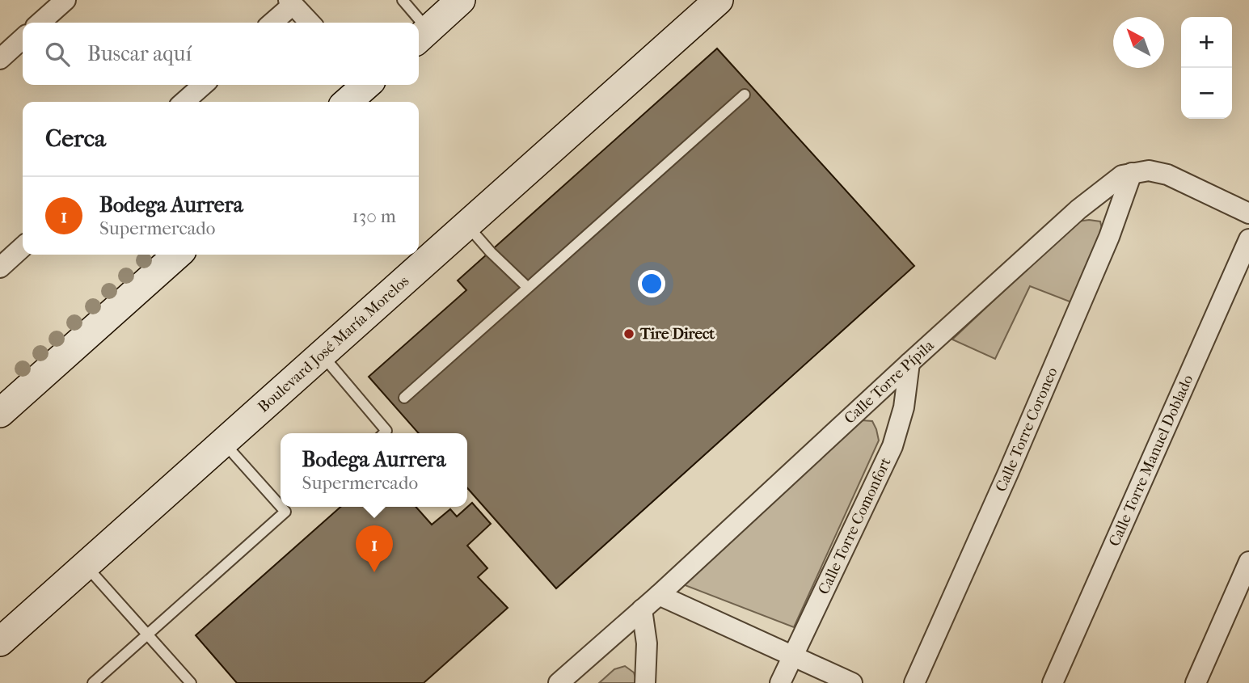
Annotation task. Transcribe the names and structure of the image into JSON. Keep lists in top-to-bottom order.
{
  "streets": {
    "main road": ["Boulevard José María Morelos"],
    "street": [
      "Calle Torre Pípila",
      "Calle Torre Coroneo",
      "Calle Torre Manuel Doblado",
      "Calle Torre Comonfort"
    ]
  },
  "crossings": [
    ["Calle Torre Pípila", "Calle Torre Coroneo"],
    ["Calle Torre Pípila", "Calle Torre Comonfort"]
  ],
  "places": ["Tire Direct"],
  "north": "top left",
  "page": {
    "map_buttons": ["+", "−"],
    "search": "Buscar aquí",
    "heading": "Cerca",
    "list": [
      {
        "mark": "1",
        "name": "Bodega Aurrera",
        "note": "Supermercado",
        "value": "130 m"
      }
    ],
    "popup": ["Bodega Aurrera", "Supermercado"],
    "pins": "1"
  }
}
